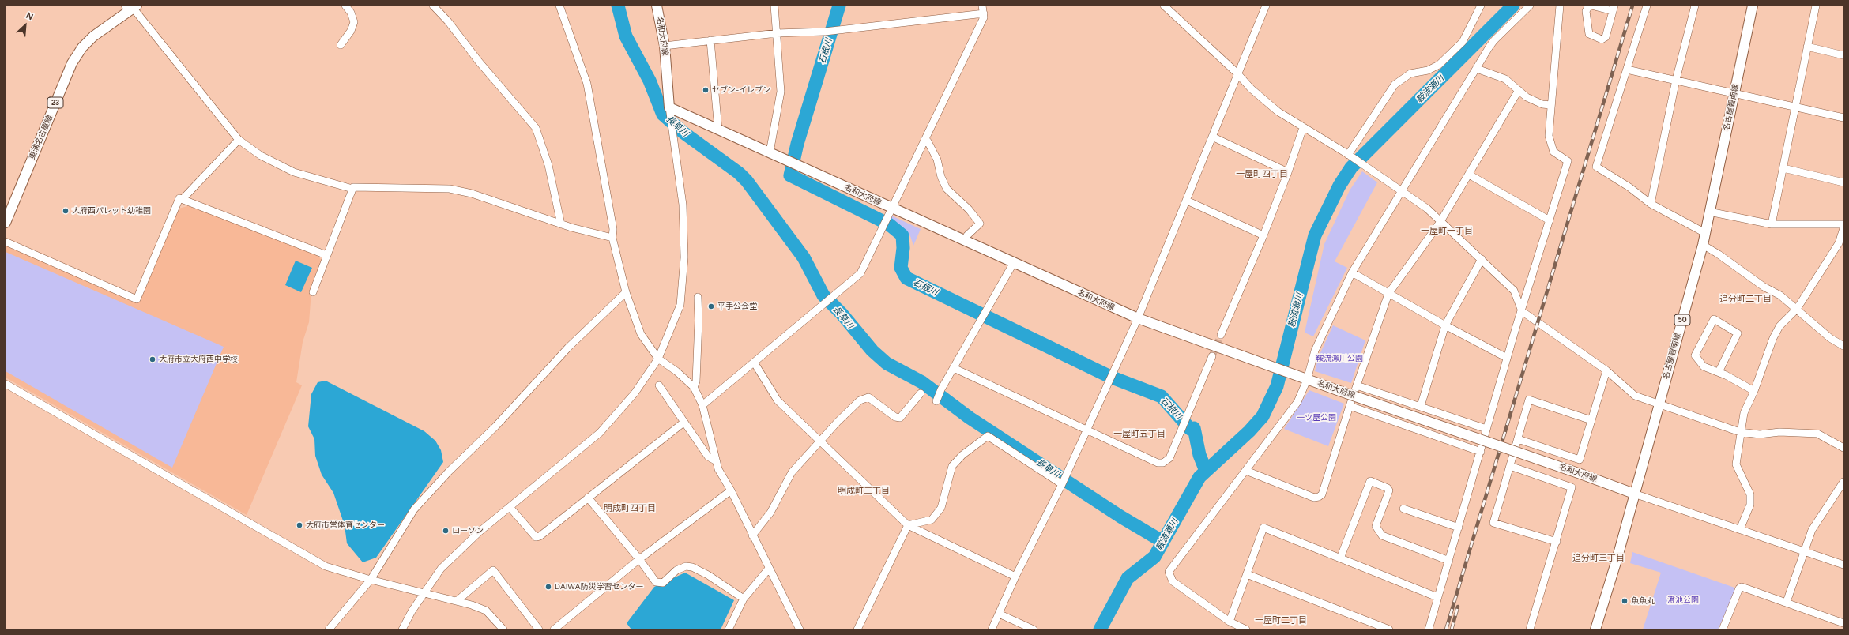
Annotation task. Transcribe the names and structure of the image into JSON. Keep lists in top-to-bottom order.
{
  "streets": {
    "main road": [
      "名和大府線",
      "23",
      "名古屋碧南線",
      "東浦名古屋線",
      "50"
    ]
  },
  "crossings": [
    ["名和大府線", "名古屋碧南線"]
  ],
  "districts": [
    "一屋町四丁目",
    "一屋町一丁目",
    "追分町二丁目",
    "一屋町五丁目",
    "明成町三丁目",
    "明成町四丁目",
    "追分町三丁目",
    "一屋町二丁目"
  ],
  "water": ["石根川", "鞍流瀬川", "長草川"],
  "parks": ["鞍流瀬川公園", "一ツ屋公園", "澄池公園"],
  "places": [
    "セブン-イレブン",
    "大府西パレット幼稚園",
    "平手公会堂",
    "大府市立大府西中学校",
    "大府市営体育センター",
    "ローソン",
    "DAIWA防災学習センター",
    "魚魚丸"
  ],
  "north": "top right"
}
